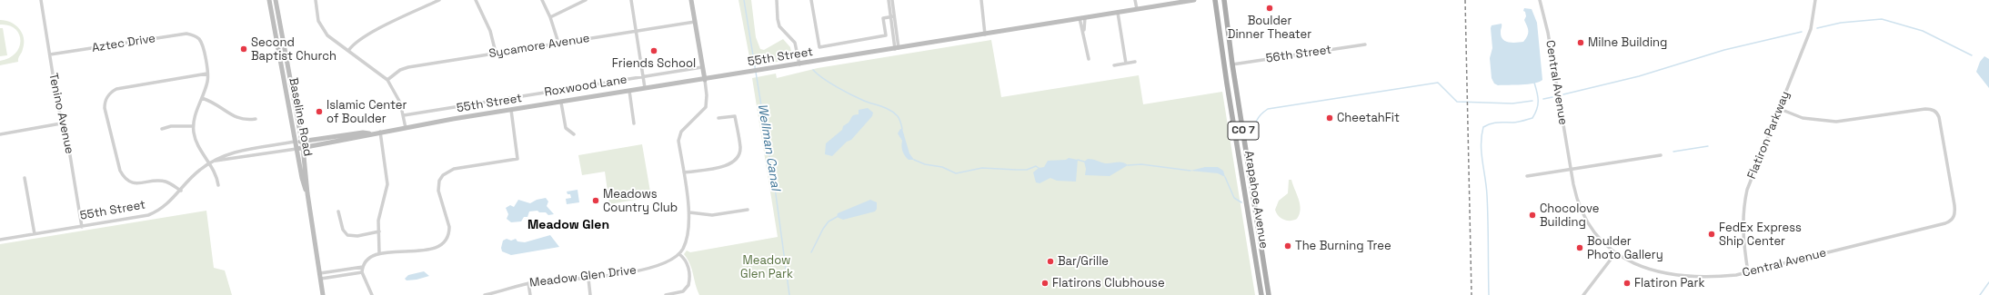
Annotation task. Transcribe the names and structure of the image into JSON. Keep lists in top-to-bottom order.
{
  "streets": {
    "main road": [
      "55th Street",
      "Baseline Road",
      "CO 7",
      "Arapahoe Avenue"
    ],
    "street": [
      "Aztec Drive",
      "Sycamore Avenue",
      "56th Street",
      "Central Avenue",
      "Roxwood Lane",
      "Tenino Avenue",
      "Flatiron Parkway",
      "Meadow Glen Drive"
    ]
  },
  "crossings": [
    ["Aztec Drive", "Tenino Avenue"],
    ["56th Street", "Arapahoe Avenue"],
    ["55th Street", "Tenino Avenue"],
    ["55th Street", "Baseline Road"],
    ["Central Avenue", "Flatiron Parkway"]
  ],
  "districts": ["Meadow Glen"],
  "water": ["Wellman Canal"],
  "parks": ["Meadow Glen Park"],
  "places": [
    "Boulder Dinner Theater",
    "Milne Building",
    "Second Baptist Church",
    "Friends School",
    "Islamic Center of Boulder",
    "CheetahFit",
    "Meadows Country Club",
    "Chocolove Building",
    "FedEx Express Ship Center",
    "The Burning Tree",
    "Boulder Photo Gallery",
    "Bar/Grille",
    "Flatirons Clubhouse",
    "Flatiron Park"
  ]
}
